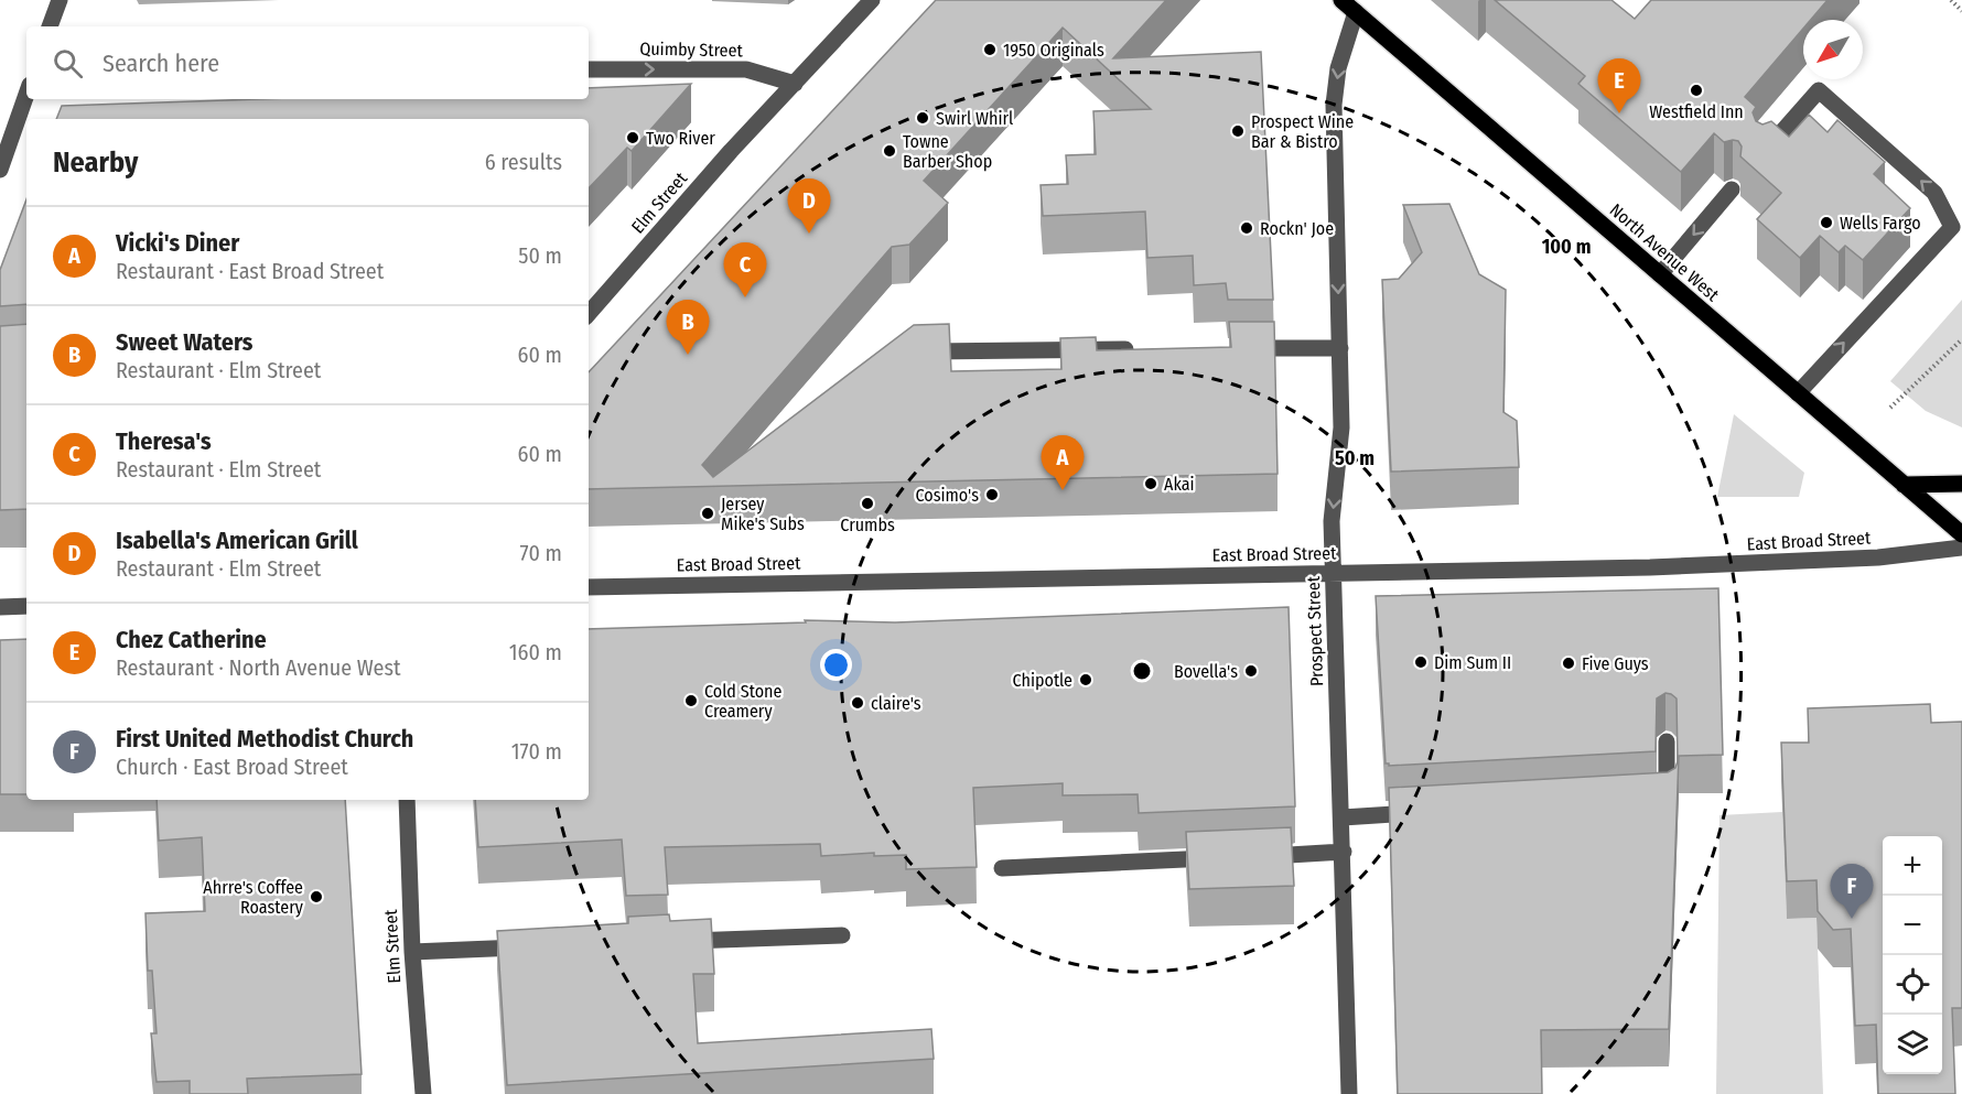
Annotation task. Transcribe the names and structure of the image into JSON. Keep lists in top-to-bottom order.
{
  "streets": {
    "main road": ["North Avenue West"],
    "street": [
      "Quimby Street",
      "Elm Street",
      "East Broad Street",
      "Prospect Street"
    ]
  },
  "crossings": [
    ["Quimby Street", "Elm Street"],
    ["North Avenue West", "Prospect Street"],
    ["East Broad Street", "Prospect Street"]
  ],
  "one_way": ["Quimby Street", "Prospect Street"],
  "places": [
    "1950 Originals",
    "Westfield Inn",
    "Swirl Whirl",
    "Prospect Wine Bar & Bistro",
    "Two River",
    "Towne Barber Shop",
    "Wells Fargo",
    "Rockn' Joe",
    "Akai",
    "Cosimo's",
    "Crumbs",
    "Jersey Mike's Subs",
    "Dim Sum II",
    "Five Guys",
    "Bovella's",
    "Chipotle",
    "Cold Stone Creamery",
    "claire's",
    "Ahrre's Coffee Roastery"
  ],
  "north": "bottom left",
  "page": {
    "search": "Search here",
    "pins": [
      "E",
      "D",
      "C",
      "B",
      "A",
      "F"
    ],
    "heading": ["Nearby", "6 results"],
    "list": [
      {
        "mark": "A",
        "name": "Vicki's Diner",
        "note": "Restaurant · East Broad Street",
        "value": "50 m"
      },
      {
        "mark": "B",
        "name": "Sweet Waters",
        "note": "Restaurant · Elm Street",
        "value": "60 m"
      },
      {
        "mark": "C",
        "name": "Theresa's",
        "note": "Restaurant · Elm Street",
        "value": "60 m"
      },
      {
        "mark": "D",
        "name": "Isabella's American Grill",
        "note": "Restaurant · Elm Street",
        "value": "70 m"
      },
      {
        "mark": "E",
        "name": "Chez Catherine",
        "note": "Restaurant · North Avenue West",
        "value": "160 m"
      },
      {
        "mark": "F",
        "name": "First United Methodist Church",
        "note": "Church · East Broad Street",
        "value": "170 m"
      }
    ],
    "map_buttons": ["+", "−"]
  },
  "rings": ["100 m", "50 m"]
}
